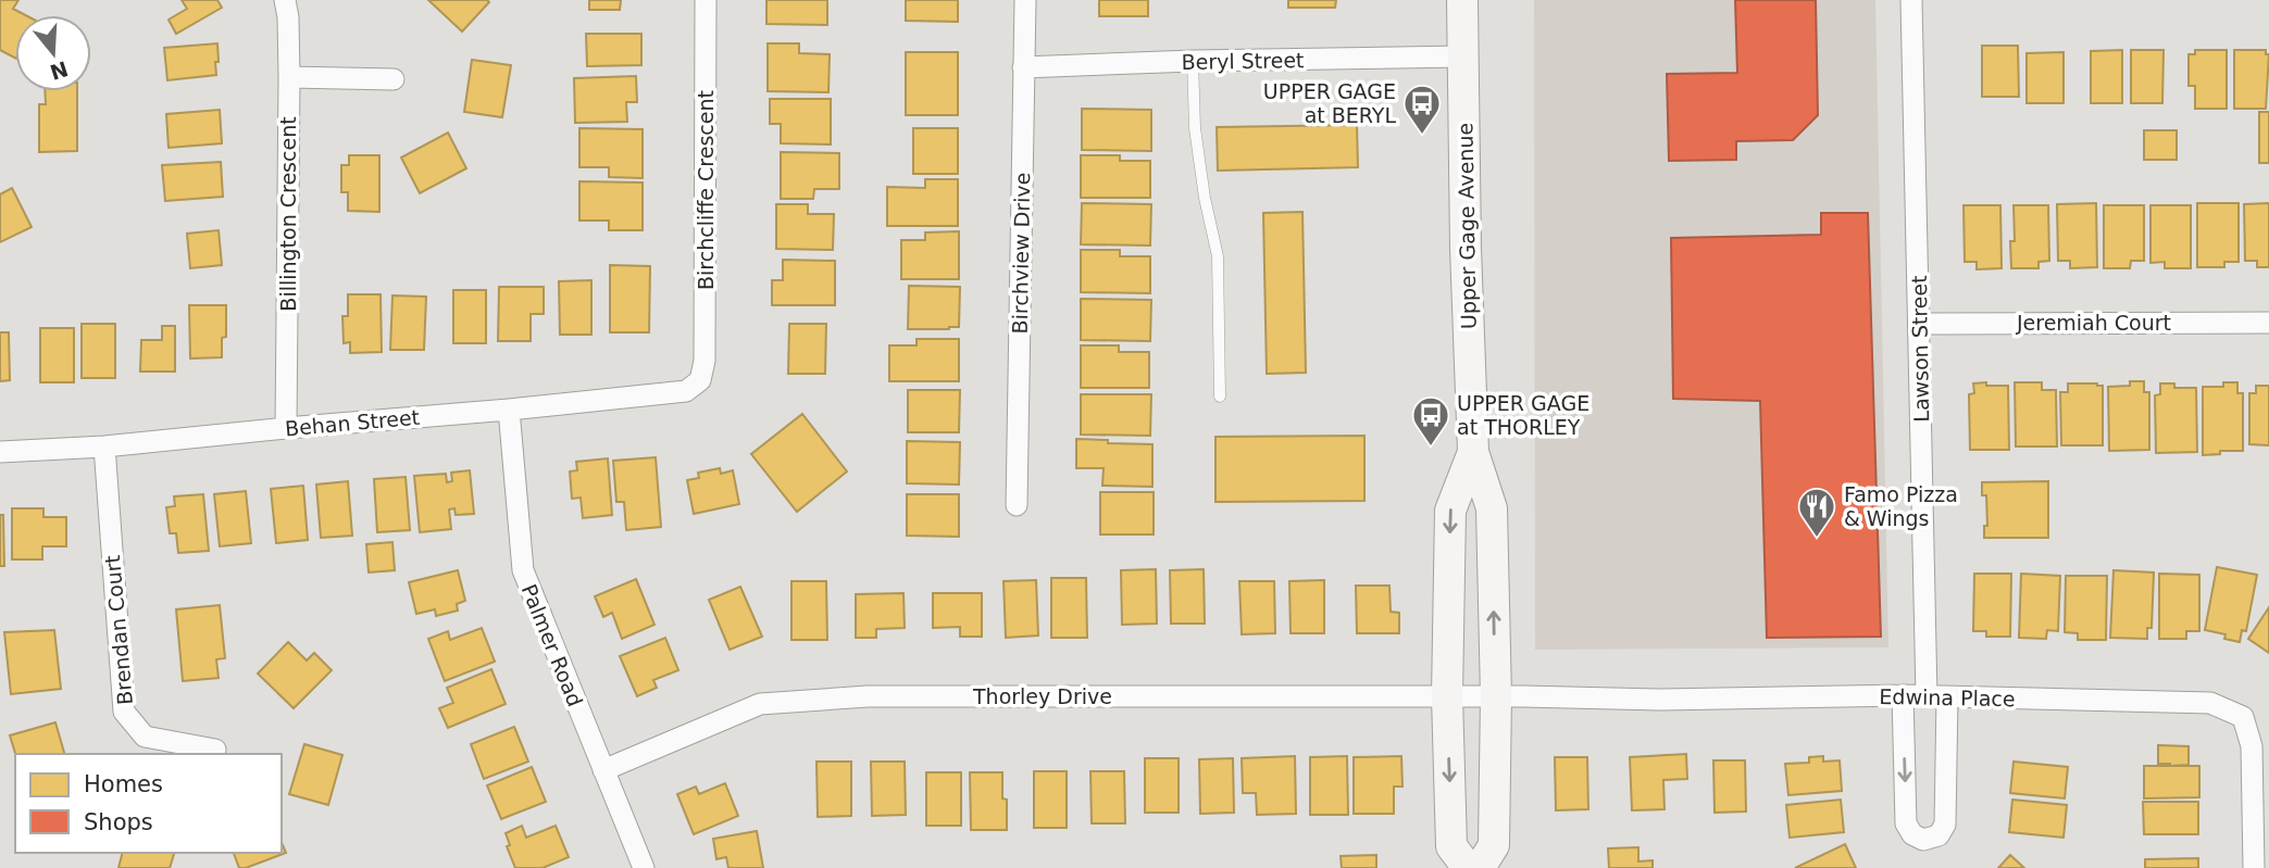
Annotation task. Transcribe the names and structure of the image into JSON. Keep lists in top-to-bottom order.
{
  "streets": {
    "main road": ["Upper Gage Avenue"],
    "street": [
      "Beryl Street",
      "Birchcliffe Crescent",
      "Billington Crescent",
      "Birchview Drive",
      "Jeremiah Court",
      "Lawson Street",
      "Behan Street",
      "Brendan Court",
      "Palmer Road",
      "Thorley Drive",
      "Edwina Place"
    ]
  },
  "crossings": [
    ["Beryl Street", "Upper Gage Avenue"],
    ["Beryl Street", "Birchview Drive"],
    ["Birchcliffe Crescent", "Behan Street"],
    ["Billington Crescent", "Behan Street"],
    ["Upper Gage Avenue", "Thorley Drive"],
    ["Upper Gage Avenue", "Edwina Place"],
    ["Jeremiah Court", "Lawson Street"],
    ["Lawson Street", "Edwina Place"],
    ["Behan Street", "Brendan Court"],
    ["Behan Street", "Palmer Road"],
    ["Palmer Road", "Thorley Drive"],
    ["Thorley Drive", "Edwina Place"]
  ],
  "places": {
    "bus stop": ["UPPER GAGE at BERYL", "UPPER GAGE at THORLEY"],
    "restaurant": ["Famo Pizza & Wings"]
  },
  "legend": ["Homes", "Shops"],
  "north": "bottom"
}
